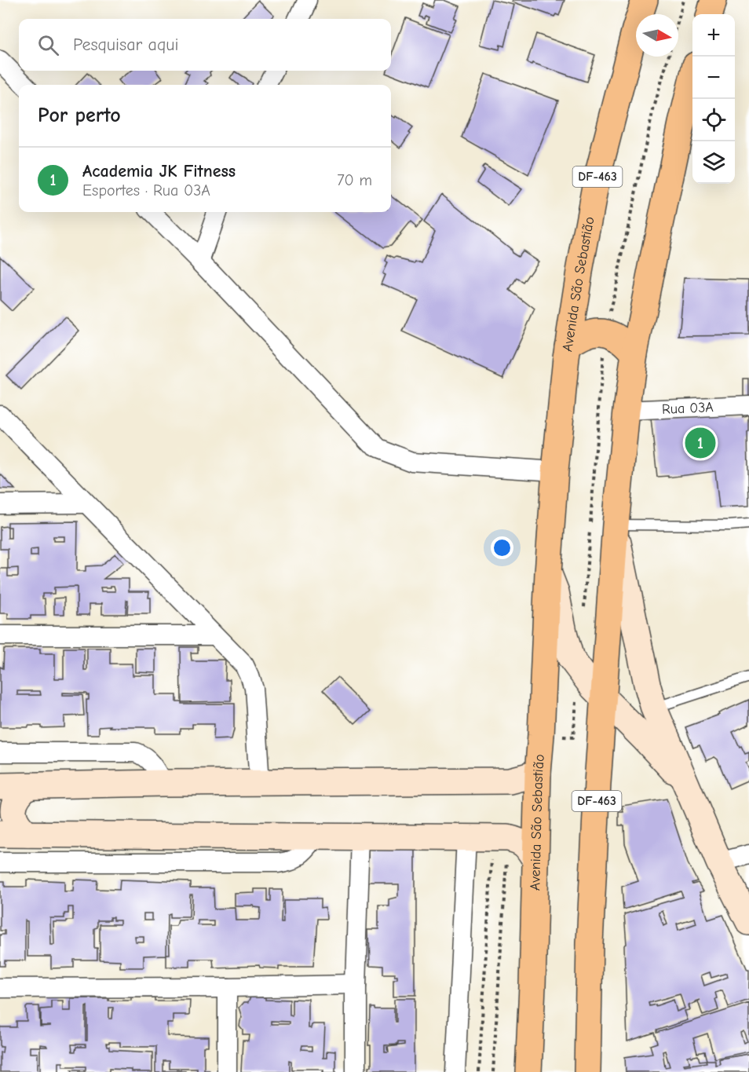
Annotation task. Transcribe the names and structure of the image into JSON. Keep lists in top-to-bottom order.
{
  "streets": {
    "main road": ["DF-463", "Avenida São Sebastião"],
    "street": ["Rua 03A"]
  },
  "crossings": [
    ["DF-463", "Avenida São Sebastião"],
    ["DF-463", "Rua 03A"]
  ],
  "north": "right",
  "page": {
    "map_buttons": ["+", "−"],
    "search": "Pesquisar aqui",
    "heading": "Por perto",
    "list": [
      {
        "mark": "1",
        "name": "Academia JK Fitness",
        "note": "Esportes · Rua 03A",
        "value": "70 m"
      }
    ],
    "pins": "1"
  }
}
